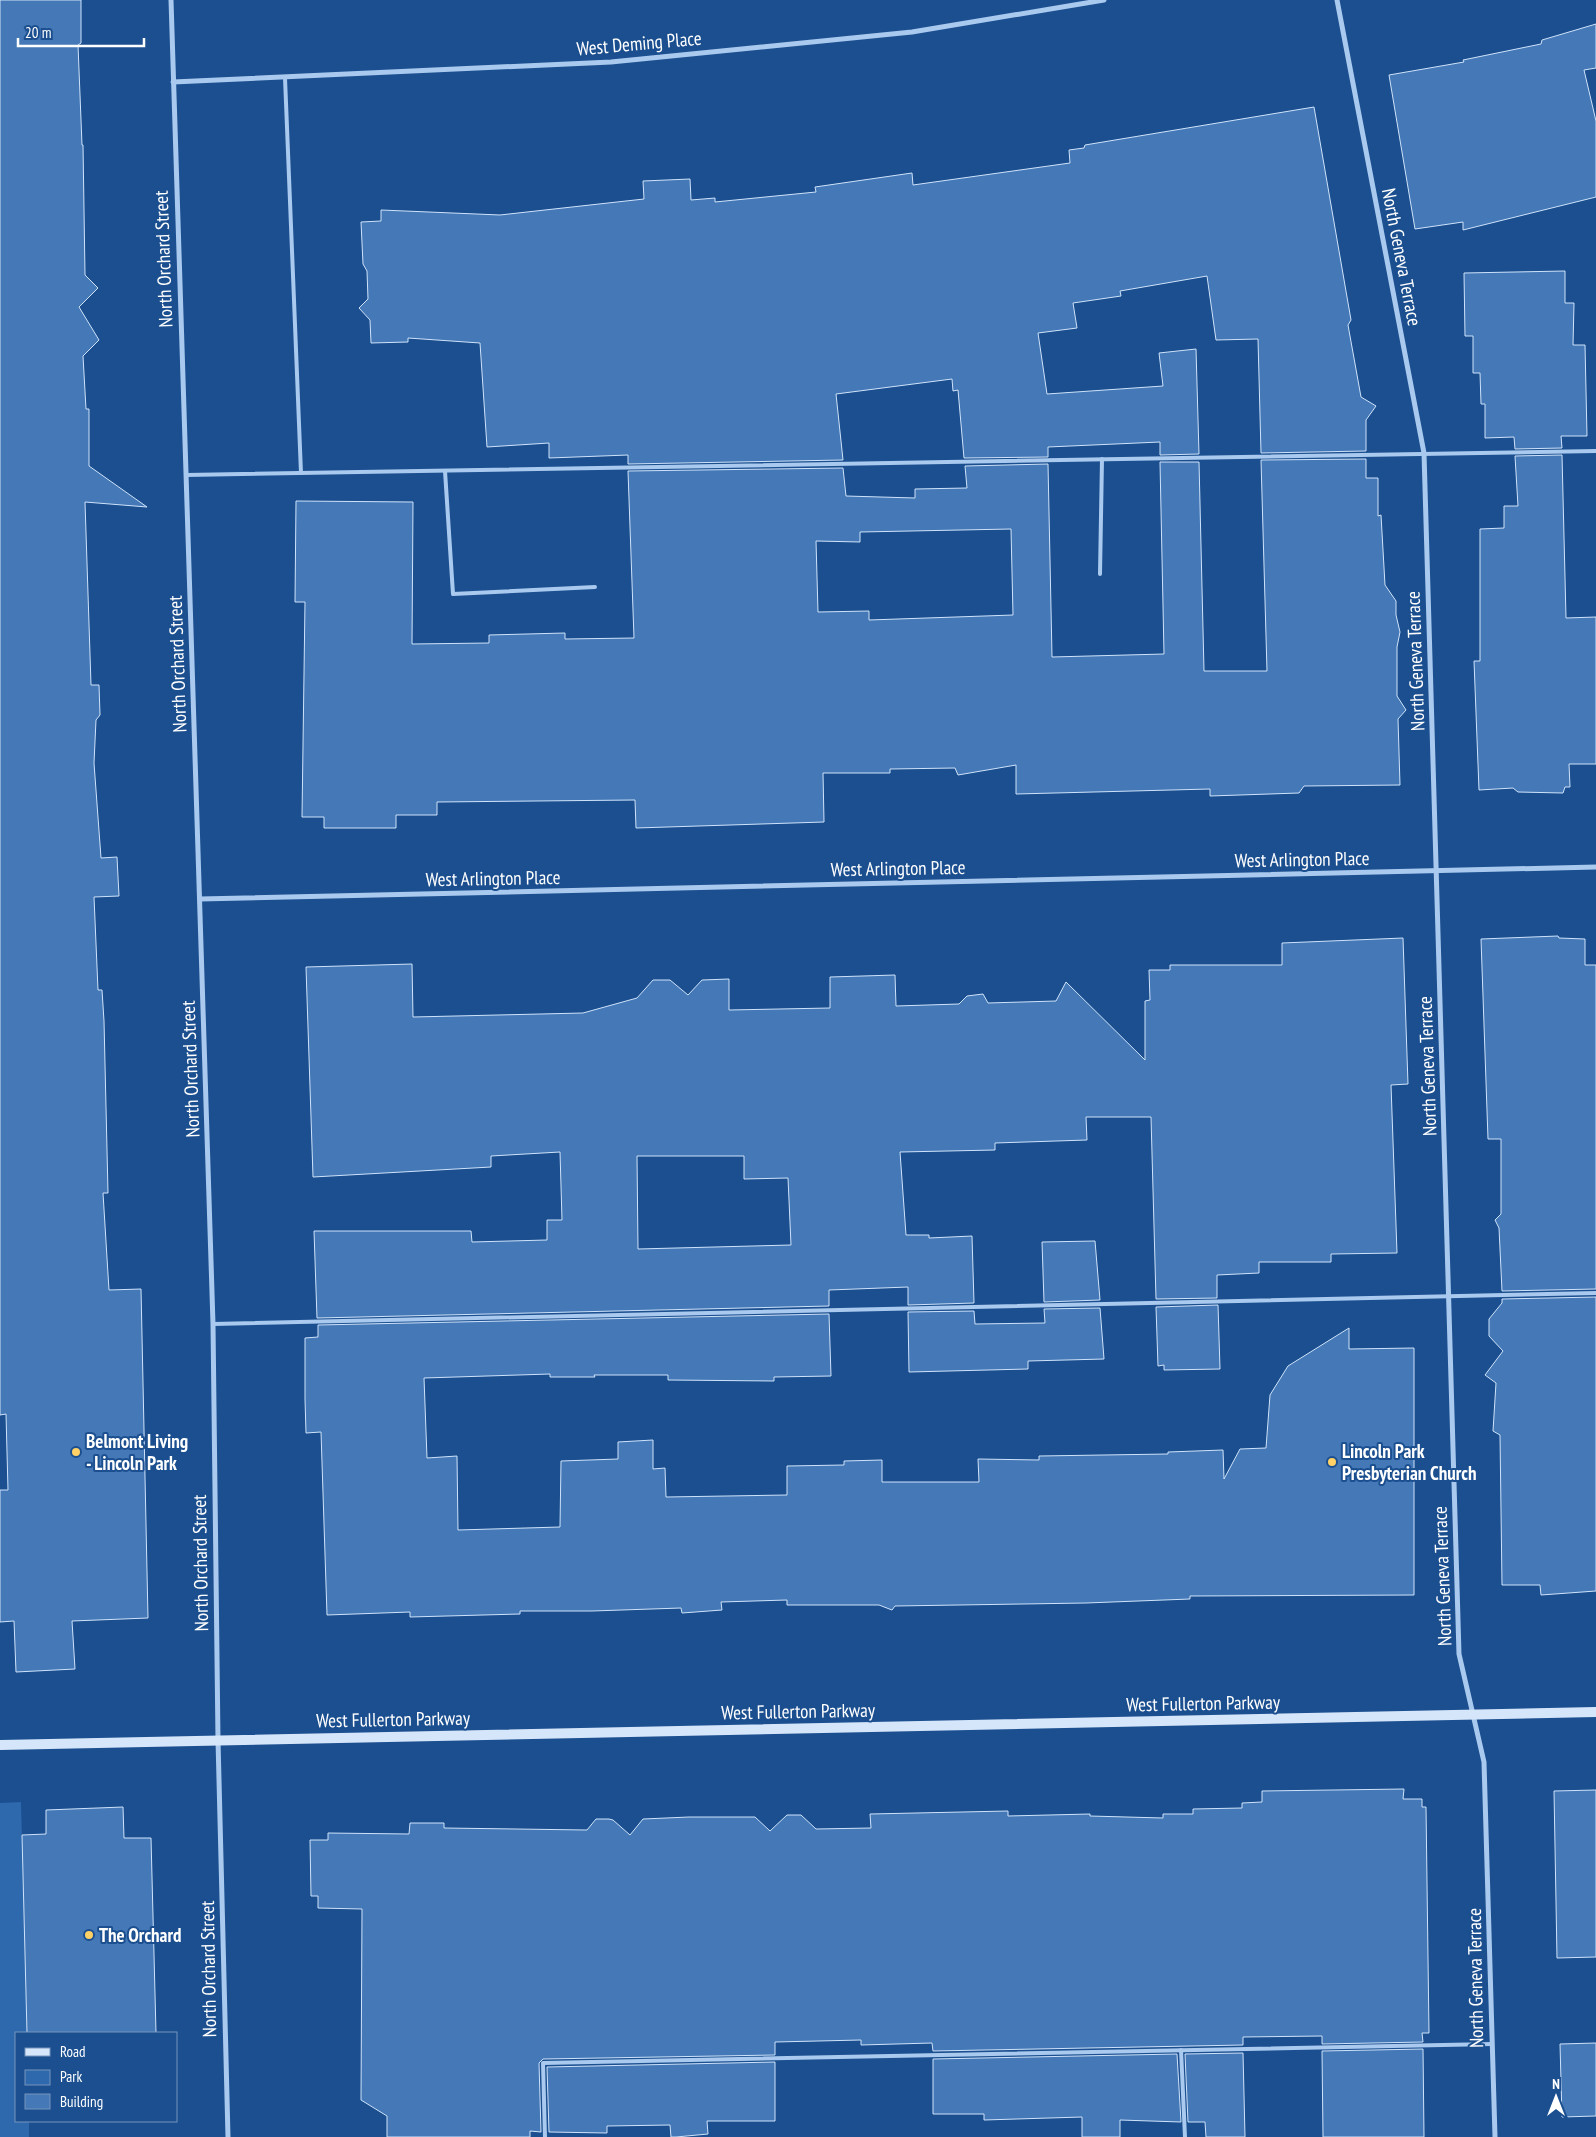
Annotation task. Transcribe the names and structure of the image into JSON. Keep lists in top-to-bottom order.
{
  "streets": {
    "main road": ["West Fullerton Parkway"],
    "street": [
      "West Deming Place",
      "North Geneva Terrace",
      "North Orchard Street",
      "West Arlington Place"
    ]
  },
  "crossings": [
    ["West Deming Place", "North Orchard Street"],
    ["North Geneva Terrace", "West Arlington Place"],
    ["North Geneva Terrace", "West Fullerton Parkway"],
    ["North Orchard Street", "West Arlington Place"],
    ["North Orchard Street", "West Fullerton Parkway"]
  ],
  "places": ["Belmont Living - Lincoln Park", "Lincoln Park Presbyterian Church", "The Orchard"],
  "legend": ["Road", "Park", "Building"],
  "scale_bar": "20 m",
  "north": "top"
}
